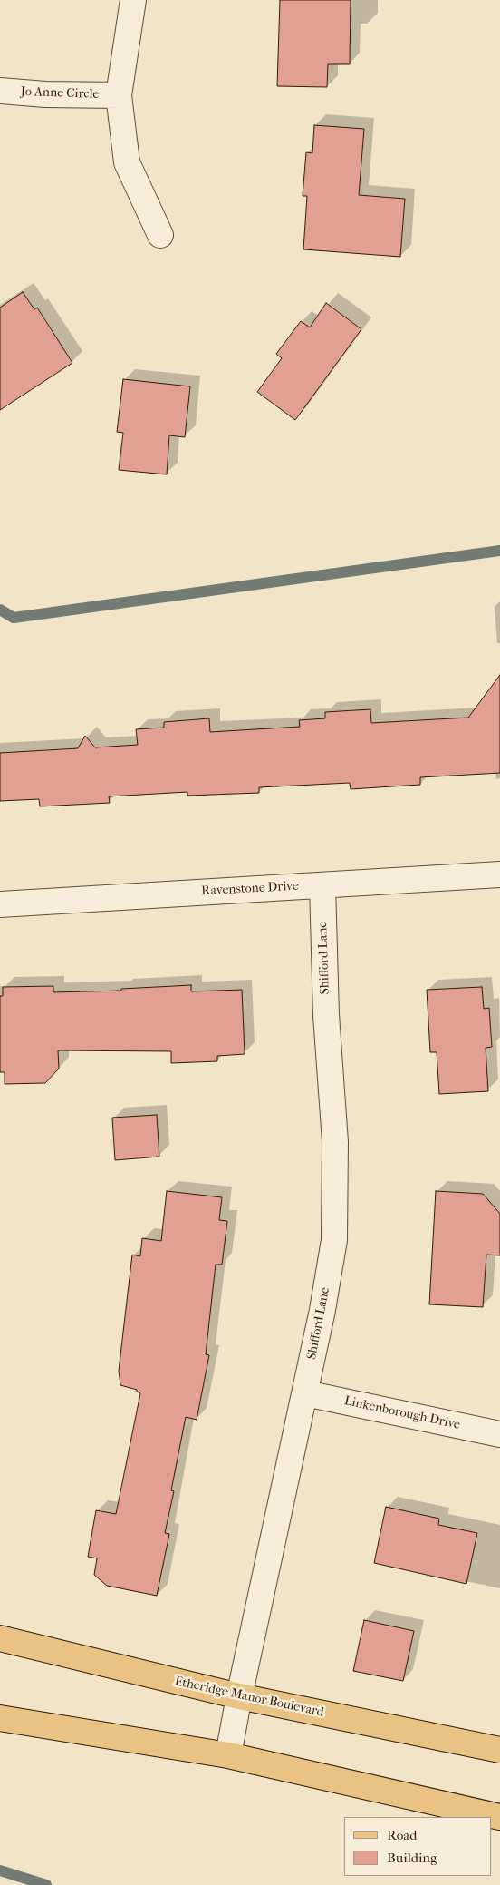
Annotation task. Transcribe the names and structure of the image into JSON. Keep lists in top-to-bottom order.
{
  "streets": {
    "main road": ["Etheridge Manor Boulevard"],
    "street": [
      "Jo Anne Circle",
      "Ravenstone Drive",
      "Shifford Lane",
      "Linkenborough Drive"
    ]
  },
  "crossings": [
    ["Ravenstone Drive", "Shifford Lane"],
    ["Shifford Lane", "Linkenborough Drive"],
    ["Shifford Lane", "Etheridge Manor Boulevard"]
  ],
  "legend": ["Road", "Building"]
}
